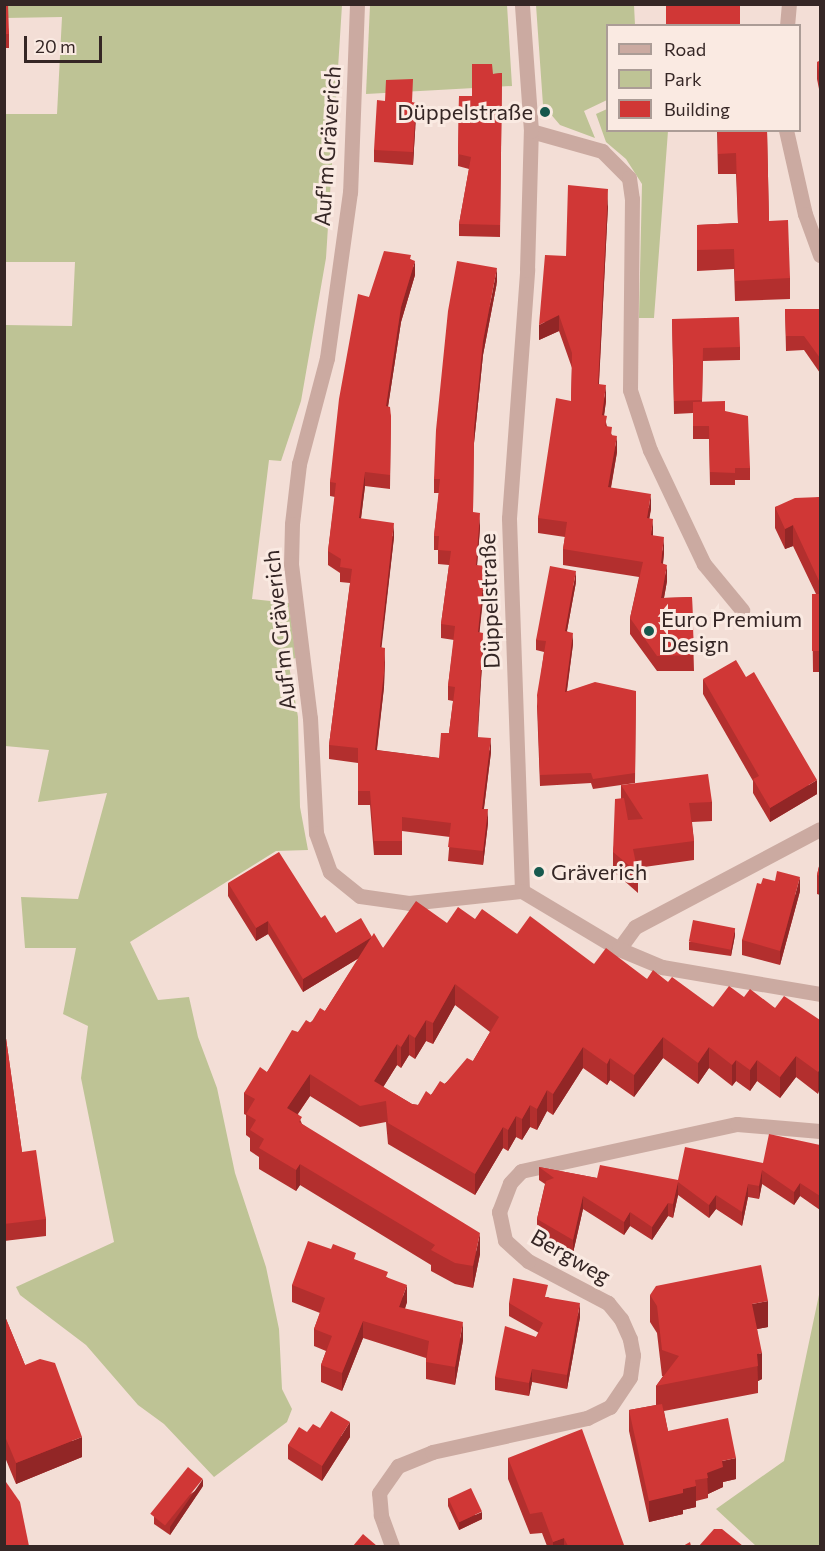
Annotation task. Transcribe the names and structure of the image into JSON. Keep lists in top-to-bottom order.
{
  "streets": {
    "street": ["Auf'm Gräverich", "Düppelstraße", "Bergweg"]
  },
  "crossings": [
    ["Auf'm Gräverich", "Düppelstraße"]
  ],
  "places": ["Düppelstraße", "Euro Premium Design", "Gräverich"],
  "legend": ["Road", "Park", "Building"],
  "scale_bar": "20 m"
}
